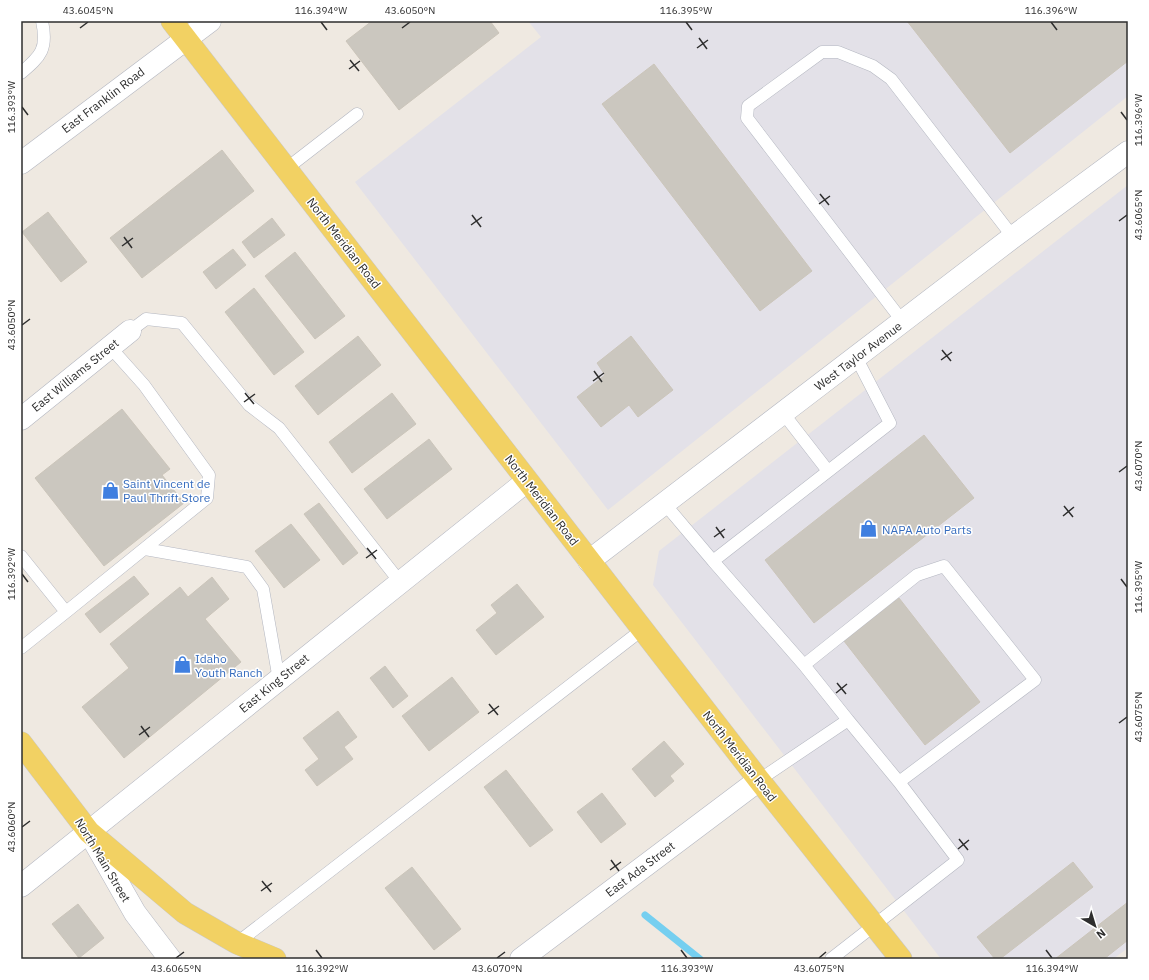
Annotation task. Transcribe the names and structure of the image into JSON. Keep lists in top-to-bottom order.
{
  "streets": {
    "main road": ["North Meridian Road", "North Main Street"],
    "street": [
      "East Franklin Road",
      "West Taylor Avenue",
      "East Williams Street",
      "East King Street",
      "East Ada Street"
    ]
  },
  "crossings": [
    ["East Franklin Road", "North Meridian Road"],
    ["North Meridian Road", "West Taylor Avenue"],
    ["North Meridian Road", "East King Street"],
    ["North Meridian Road", "East Ada Street"],
    ["East King Street", "North Main Street"]
  ],
  "places": {
    "shop": ["Saint Vincent de Paul Thrift Store", "NAPA Auto Parts", "Idaho Youth Ranch"]
  },
  "north": "bottom right",
  "coordinates": [
    "43.6045°N",
    "116.394°W",
    "43.6050°N",
    "116.395°W",
    "116.396°W",
    "116.393°W",
    "43.6065°N",
    "43.6070°N",
    "116.392°W",
    "43.6075°N",
    "43.6060°N"
  ]
}
